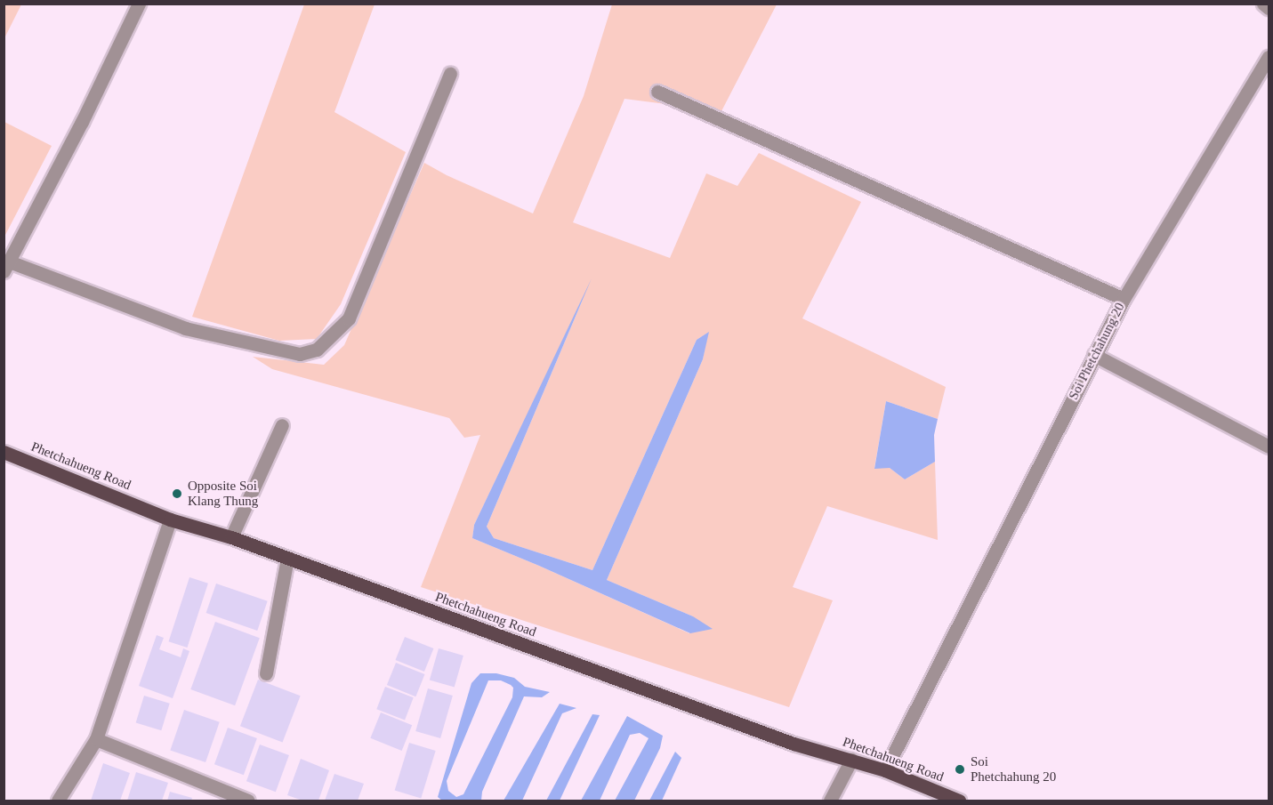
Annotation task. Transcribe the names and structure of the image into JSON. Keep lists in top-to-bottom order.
{
  "streets": {
    "main road": ["Phetchahueng Road"],
    "street": ["Soi Phetchahung 20"]
  },
  "crossings": [
    ["Soi Phetchahung 20", "Phetchahueng Road"]
  ],
  "places": ["Opposite Soi Klang Thung", "Soi Phetchahung 20"]
}
